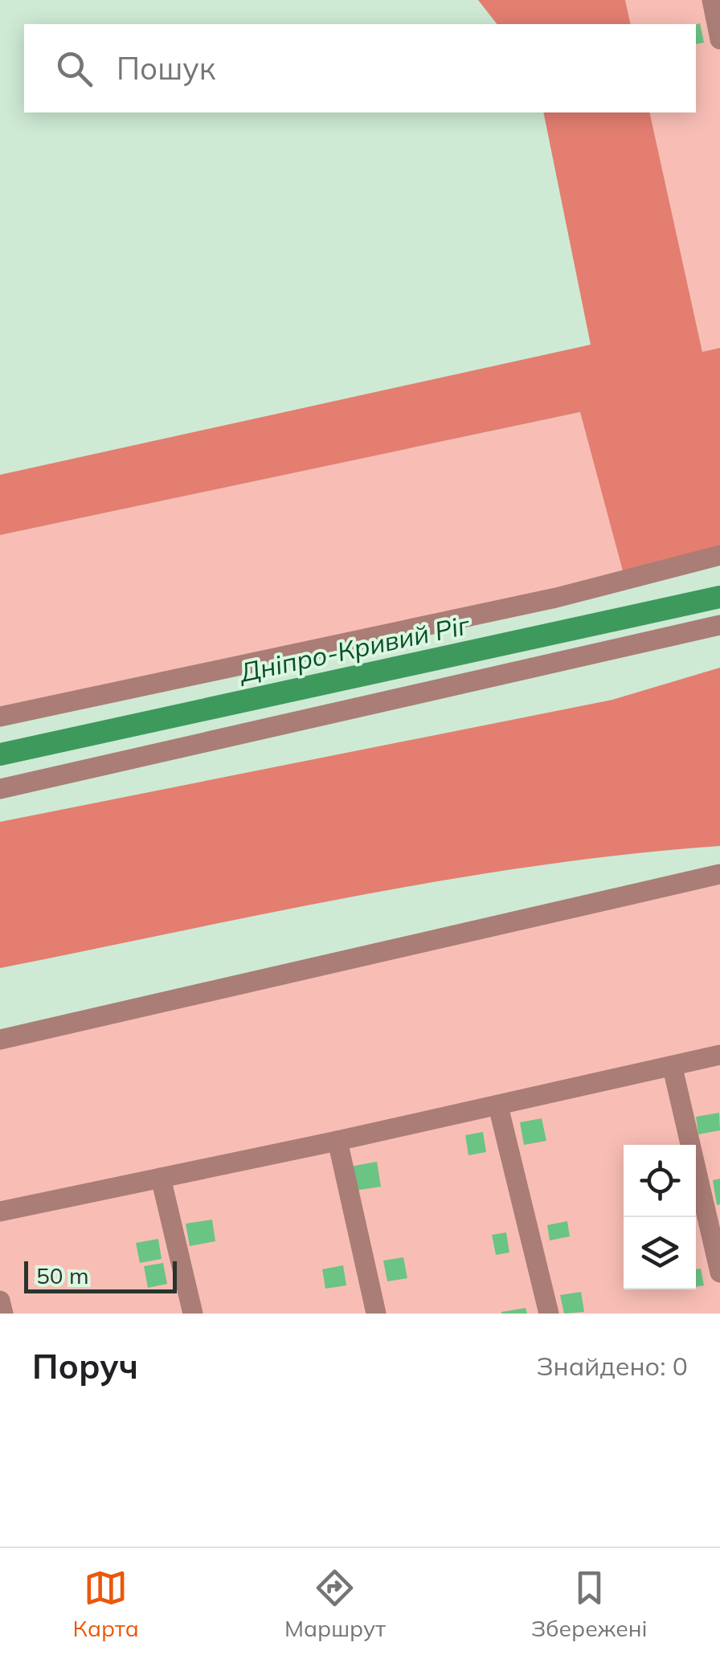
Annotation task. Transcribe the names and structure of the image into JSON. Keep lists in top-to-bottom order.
{
  "water": ["Дніпро-Кривий Ріг"],
  "scale_bar": "50 m",
  "page": {
    "search": "Пошук",
    "scale": "50 m",
    "heading": ["Поруч", "Знайдено: 0"],
    "nav": ["Карта", "Маршрут", "Збережені"]
  }
}
